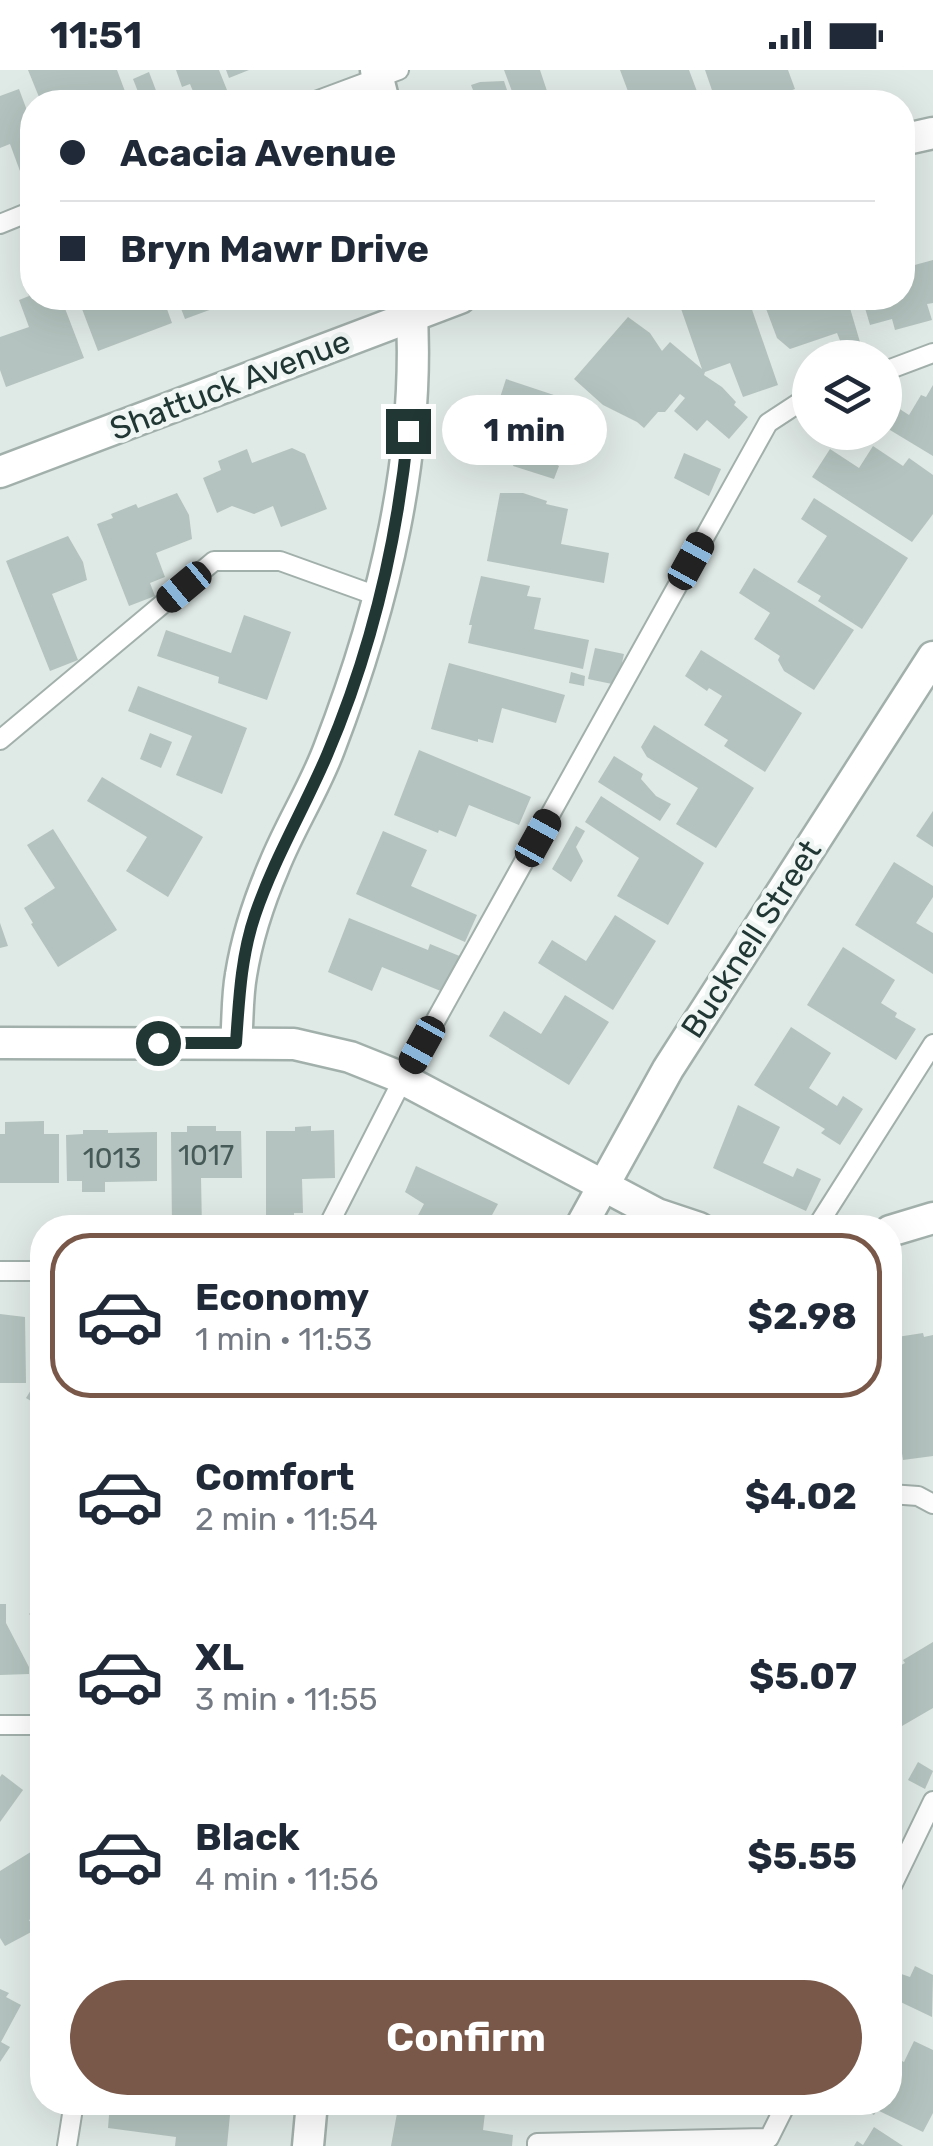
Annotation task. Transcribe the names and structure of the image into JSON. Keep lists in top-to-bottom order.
{
  "streets": {
    "street": ["Shattuck Avenue", "Bucknell Street"]
  },
  "house_numbers": ["1017", "1013"],
  "page": {
    "status": "11:51",
    "banner": ["Acacia Avenue", "Bryn Mawr Drive"],
    "bubble": "1 min",
    "list": [
      {
        "name": "Economy",
        "note": "1 min · 11:53",
        "value": "$2.98"
      },
      {
        "name": "Comfort",
        "note": "2 min · 11:54",
        "value": "$4.02"
      },
      {
        "name": "XL",
        "note": "3 min · 11:55",
        "value": "$5.07"
      },
      {
        "name": "Black",
        "note": "4 min · 11:56",
        "value": "$5.55"
      }
    ],
    "buttons": "Confirm"
  }
}
